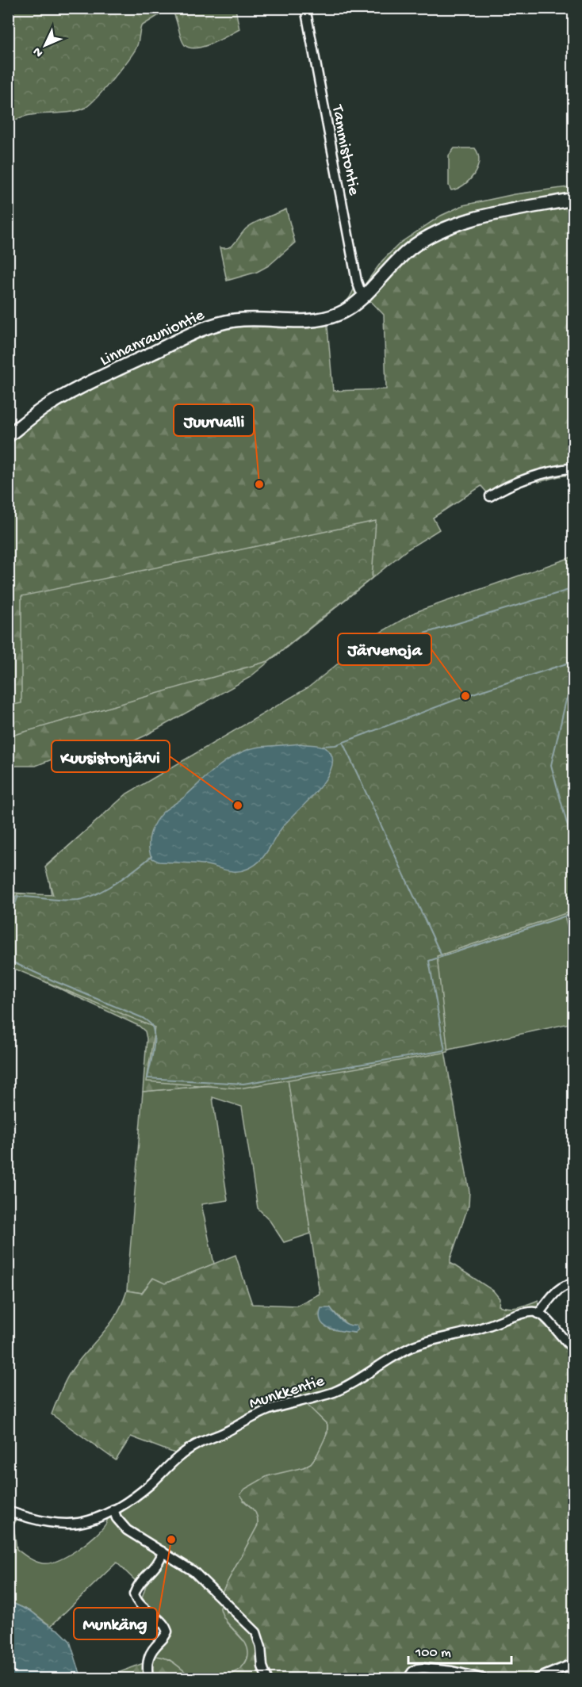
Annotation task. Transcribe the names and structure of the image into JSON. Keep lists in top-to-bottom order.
{
  "streets": {
    "street": ["Tammistontie", "Linnanrauniontie", "Munkkentie"]
  },
  "crossings": [
    ["Tammistontie", "Linnanrauniontie"]
  ],
  "places": [
    "Juurvalli",
    "Järvenoja",
    "Kuusistonjärvi",
    "Munkäng"
  ],
  "scale_bar": "100 m",
  "north": "bottom left"
}
